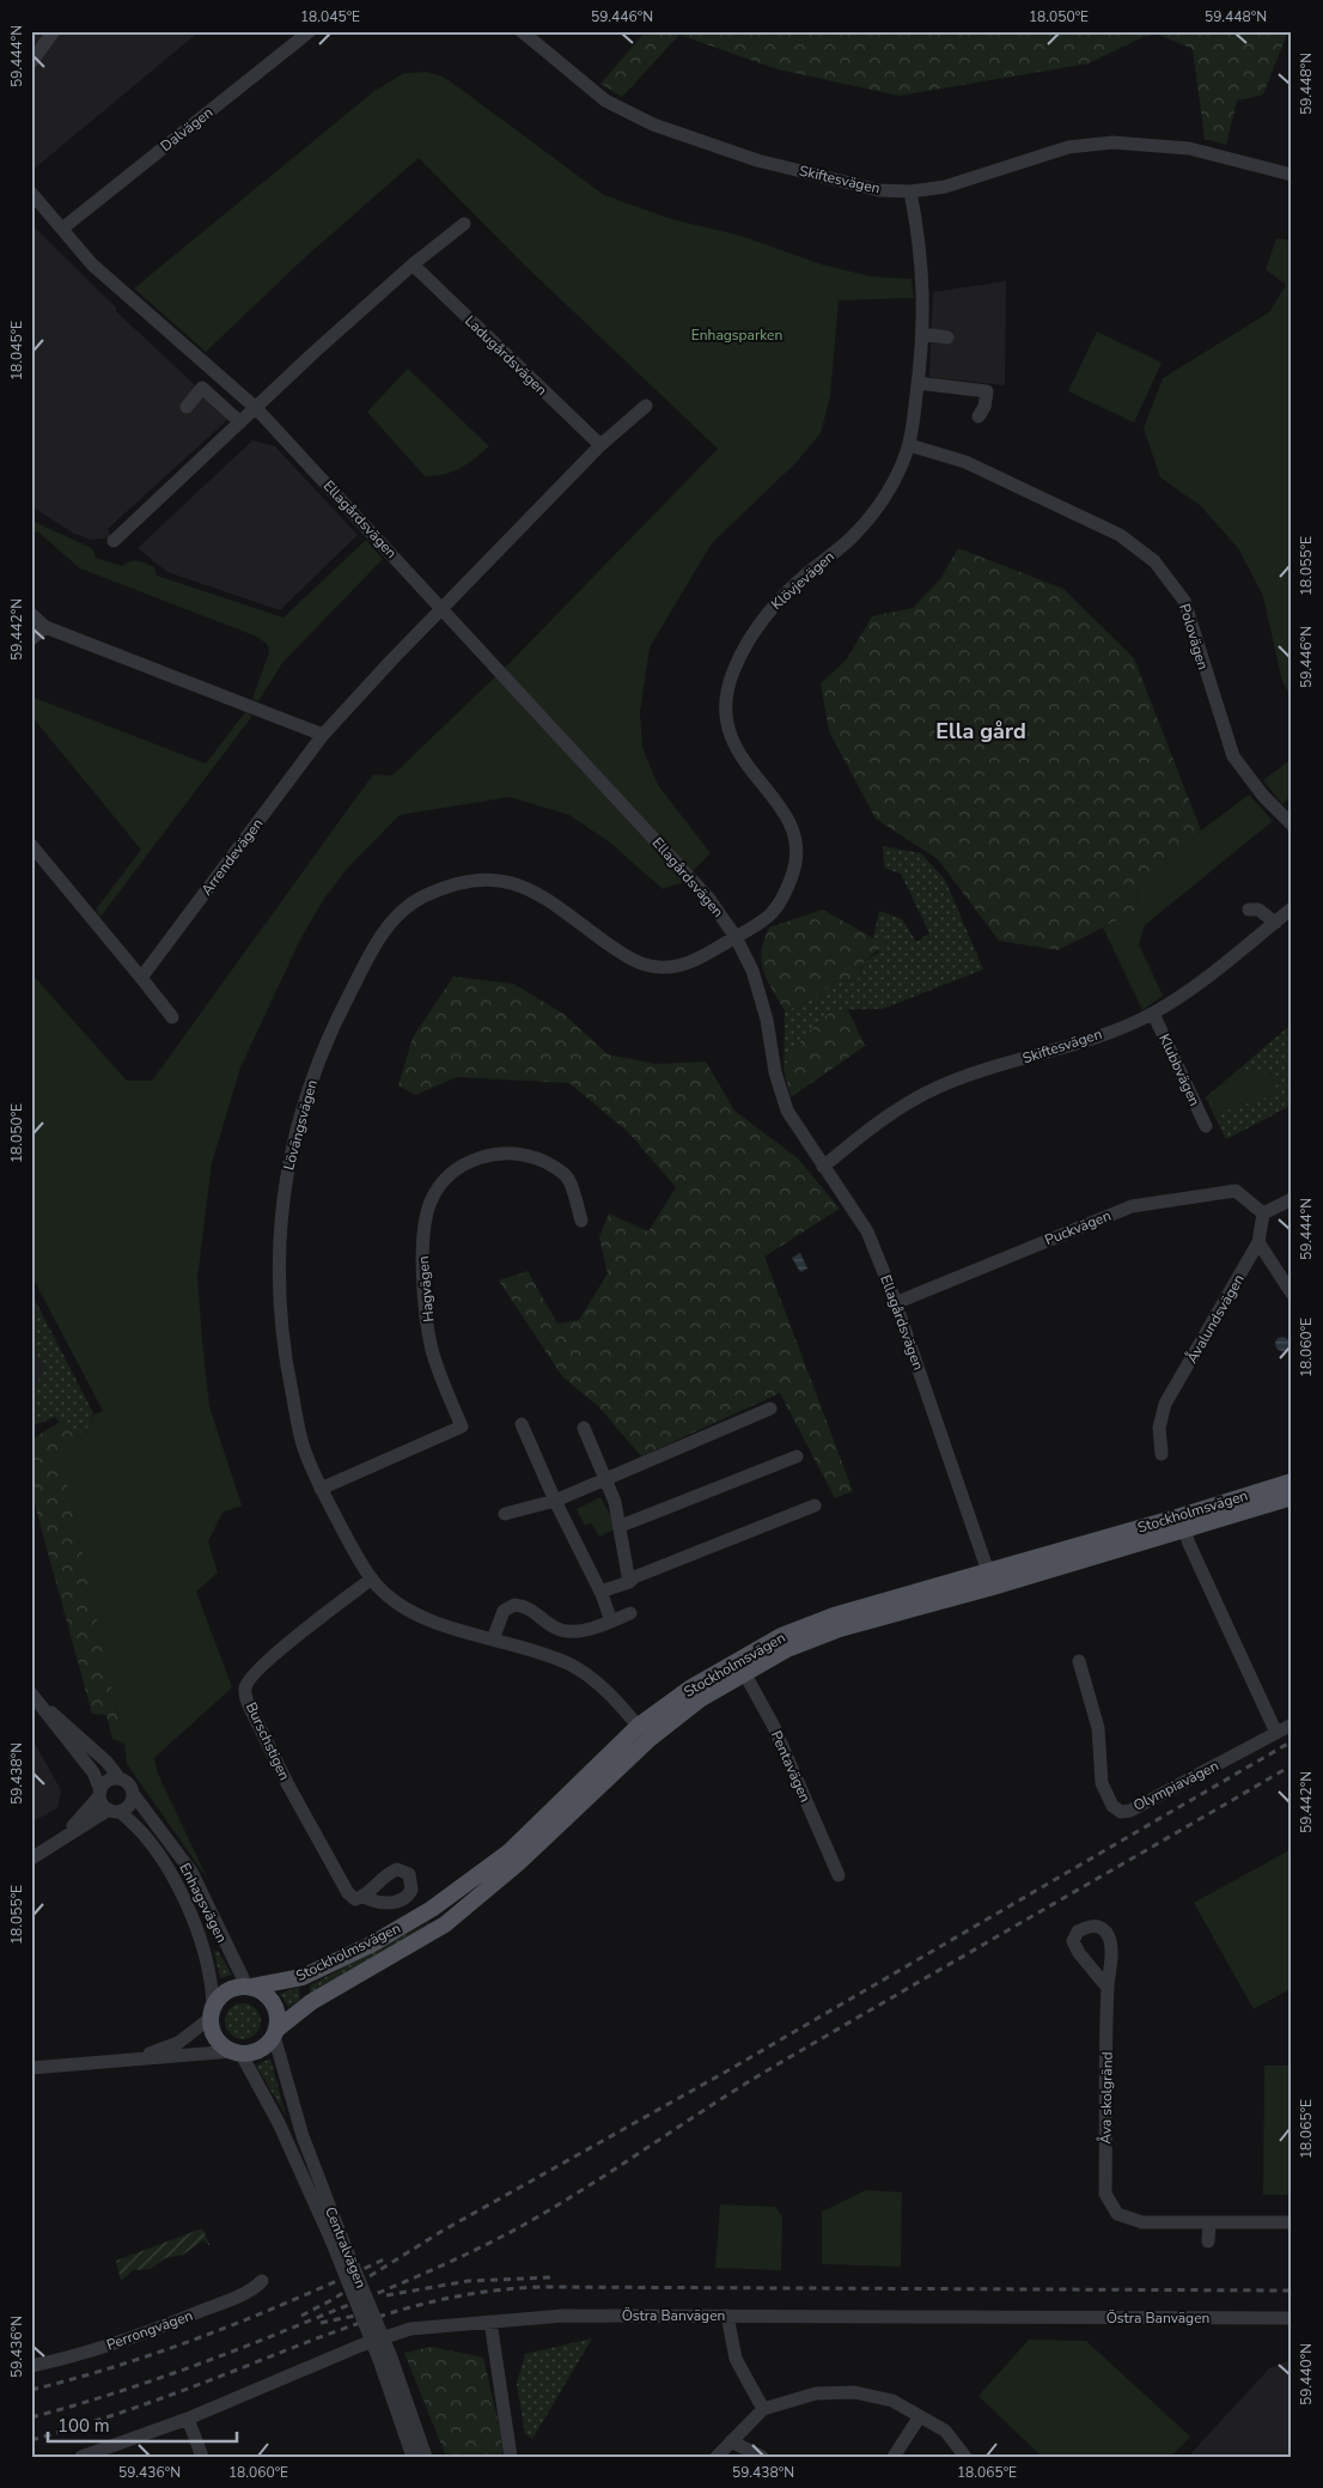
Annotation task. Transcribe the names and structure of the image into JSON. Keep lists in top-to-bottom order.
{
  "streets": {
    "main road": ["Stockholmsvägen"],
    "street": [
      "Dalvägen",
      "Skiftesvägen",
      "Ladugårdsvägen",
      "Ellagårdsvägen",
      "Klövjevägen",
      "Polovägen",
      "Arrendevägen",
      "Klubbvägen",
      "Lövängsvägen",
      "Puckvägen",
      "Hagvägen",
      "Åvalundsvägen",
      "Burschstigen",
      "Pentavägen",
      "Olympiavägen",
      "Enhagsvägen",
      "Åva skolgränd",
      "Centralvägen",
      "Östra Banvägen",
      "Perrongvägen"
    ]
  },
  "crossings": [
    ["Dalvägen", "Ellagårdsvägen"],
    ["Skiftesvägen", "Ellagårdsvägen"],
    ["Skiftesvägen", "Klövjevägen"],
    ["Skiftesvägen", "Klubbvägen"],
    ["Ellagårdsvägen", "Klövjevägen"],
    ["Ellagårdsvägen", "Arrendevägen"],
    ["Ellagårdsvägen", "Lövängsvägen"],
    ["Ellagårdsvägen", "Puckvägen"],
    ["Ellagårdsvägen", "Stockholmsvägen"],
    ["Klövjevägen", "Polovägen"],
    ["Klövjevägen", "Lövängsvägen"],
    ["Lövängsvägen", "Hagvägen"],
    ["Lövängsvägen", "Stockholmsvägen"],
    ["Lövängsvägen", "Burschstigen"],
    ["Puckvägen", "Åvalundsvägen"],
    ["Stockholmsvägen", "Pentavägen"],
    ["Stockholmsvägen", "Enhagsvägen"],
    ["Stockholmsvägen", "Centralvägen"],
    ["Enhagsvägen", "Centralvägen"]
  ],
  "districts": ["Ella gård"],
  "parks": ["Enhagsparken"],
  "scale_bar": "100 m",
  "coordinates": [
    "18.045°E",
    "59.446°N",
    "18.050°E",
    "59.448°N",
    "59.444°N",
    "18.055°E",
    "59.442°N",
    "18.060°E",
    "59.438°N",
    "18.065°E",
    "59.436°N",
    "59.440°N"
  ]
}
